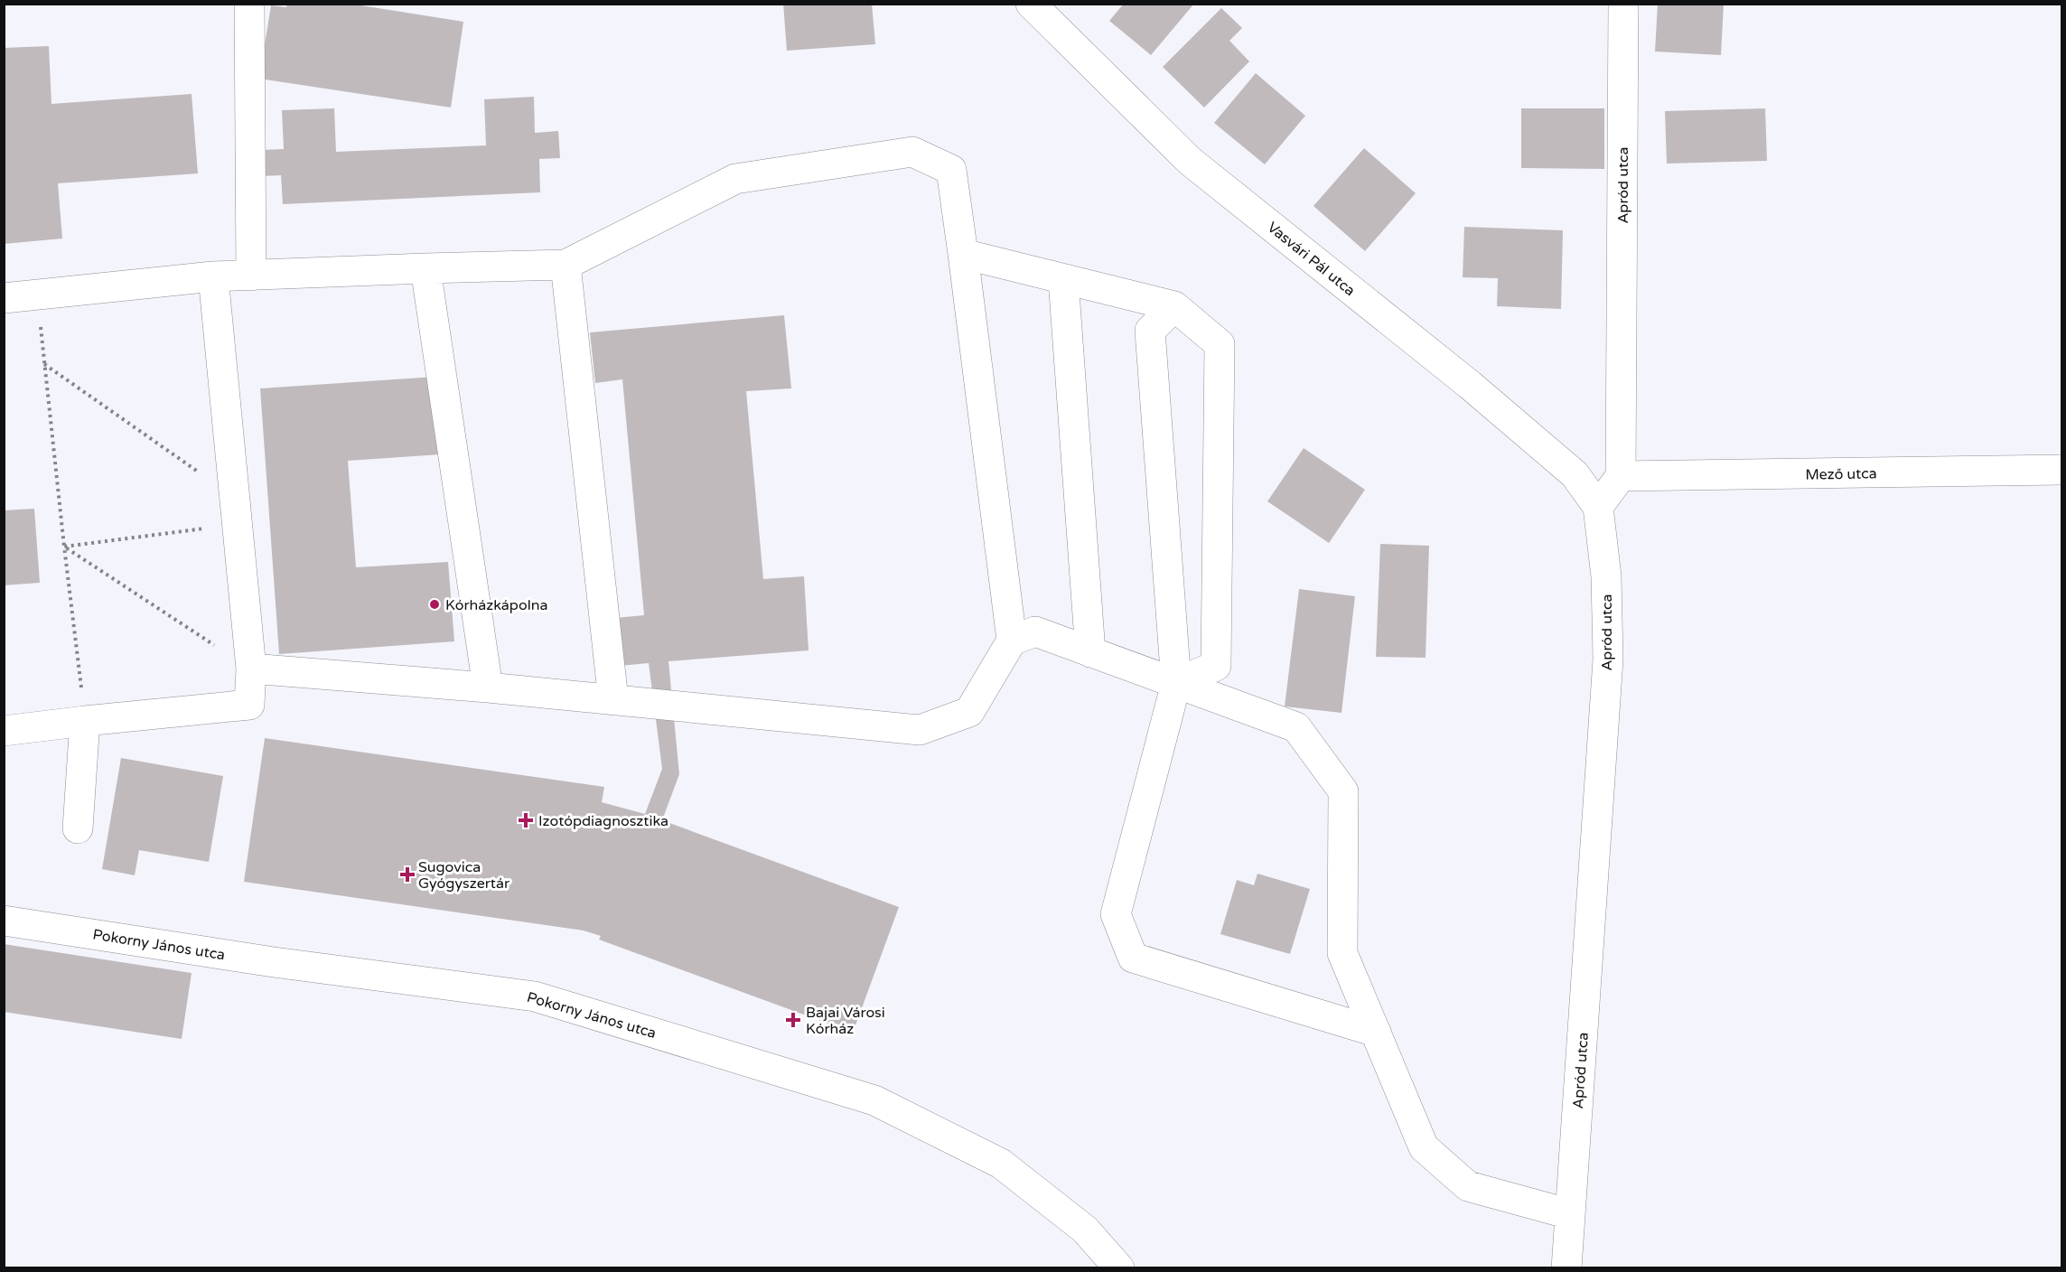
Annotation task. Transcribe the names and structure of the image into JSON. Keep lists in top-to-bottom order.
{
  "streets": {
    "street": [
      "Apród utca",
      "Vasvári Pál utca",
      "Mező utca",
      "Pokorny János utca"
    ]
  },
  "crossings": [
    ["Apród utca", "Vasvári Pál utca"],
    ["Apród utca", "Mező utca"]
  ],
  "places": {
    "other": ["Kórházkápolna"],
    "health": ["Izotópdiagnosztika", "Sugovica Gyógyszertár", "Bajai Városi Kórház"]
  }
}
